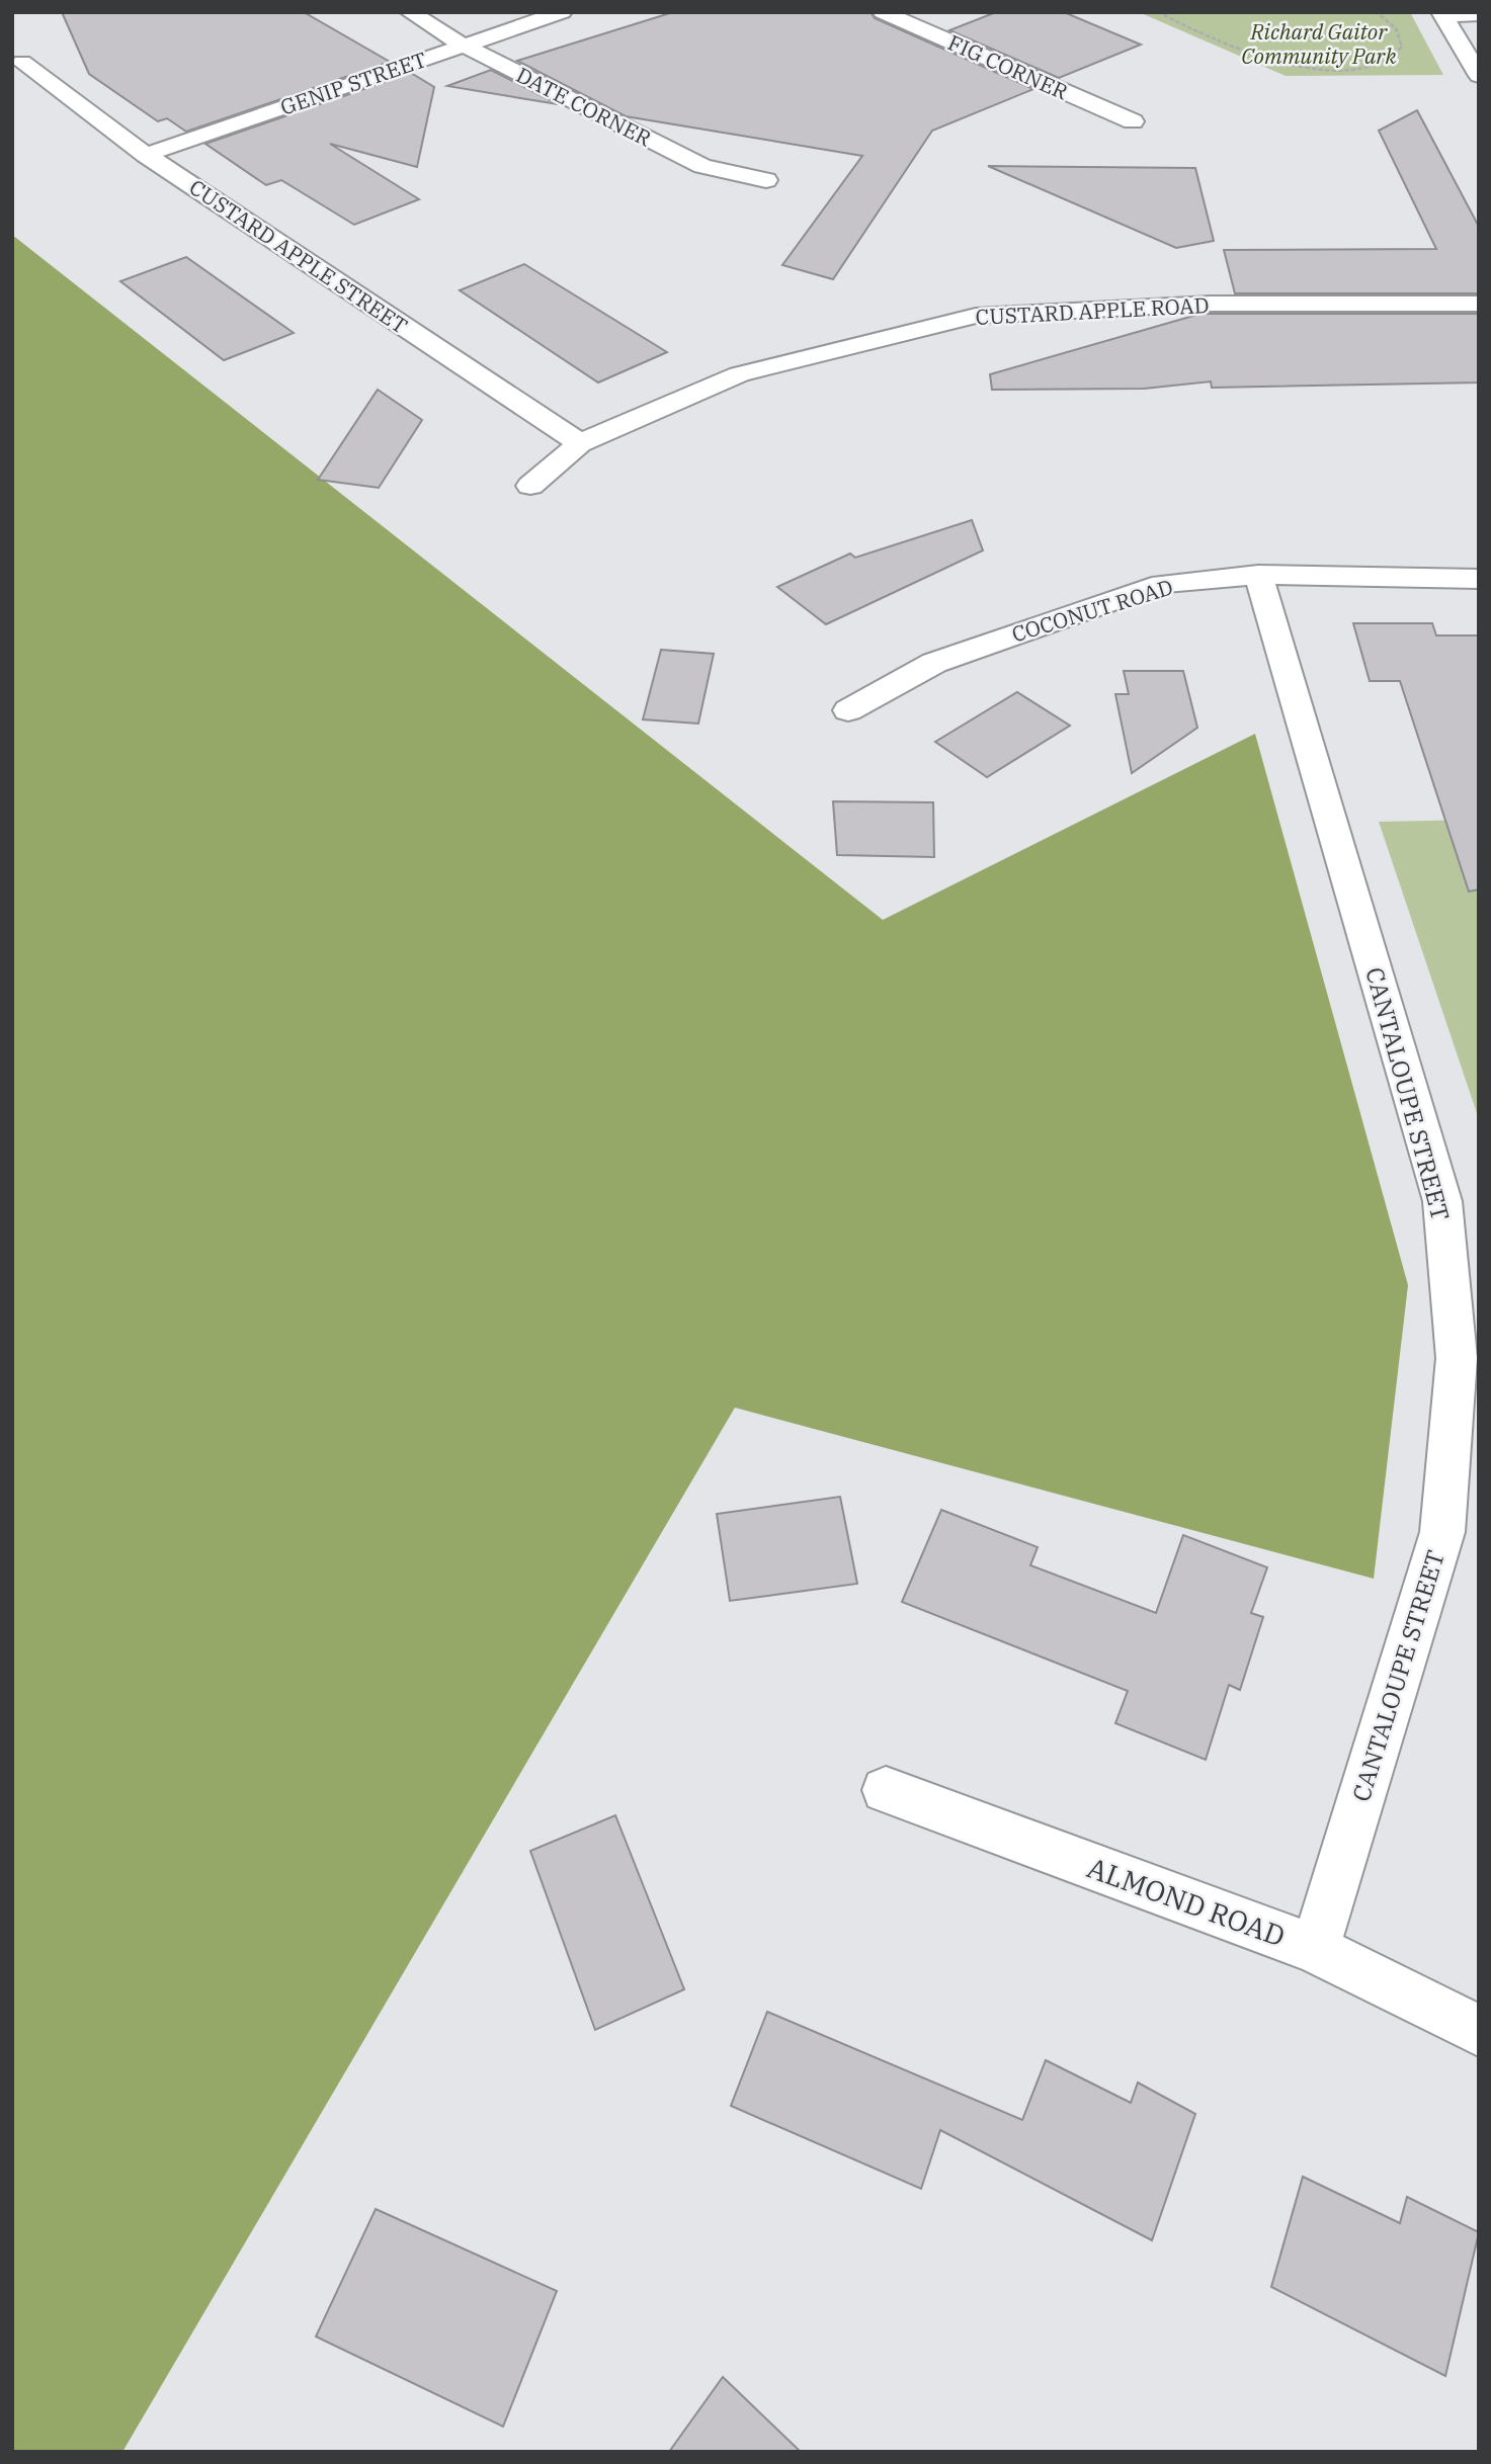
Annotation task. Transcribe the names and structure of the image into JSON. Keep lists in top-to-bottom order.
{
  "streets": {
    "street": [
      "FIG CORNER",
      "GENIP STREET",
      "DATE CORNER",
      "CUSTARD APPLE STREET",
      "CUSTARD APPLE ROAD",
      "COCONUT ROAD",
      "CANTALOUPE STREET",
      "ALMOND ROAD"
    ]
  },
  "crossings": [
    ["GENIP STREET", "DATE CORNER"],
    ["GENIP STREET", "CUSTARD APPLE STREET"],
    ["CUSTARD APPLE STREET", "CUSTARD APPLE ROAD"],
    ["COCONUT ROAD", "CANTALOUPE STREET"],
    ["CANTALOUPE STREET", "ALMOND ROAD"]
  ],
  "parks": ["Richard Gaitor Community Park"]
}
